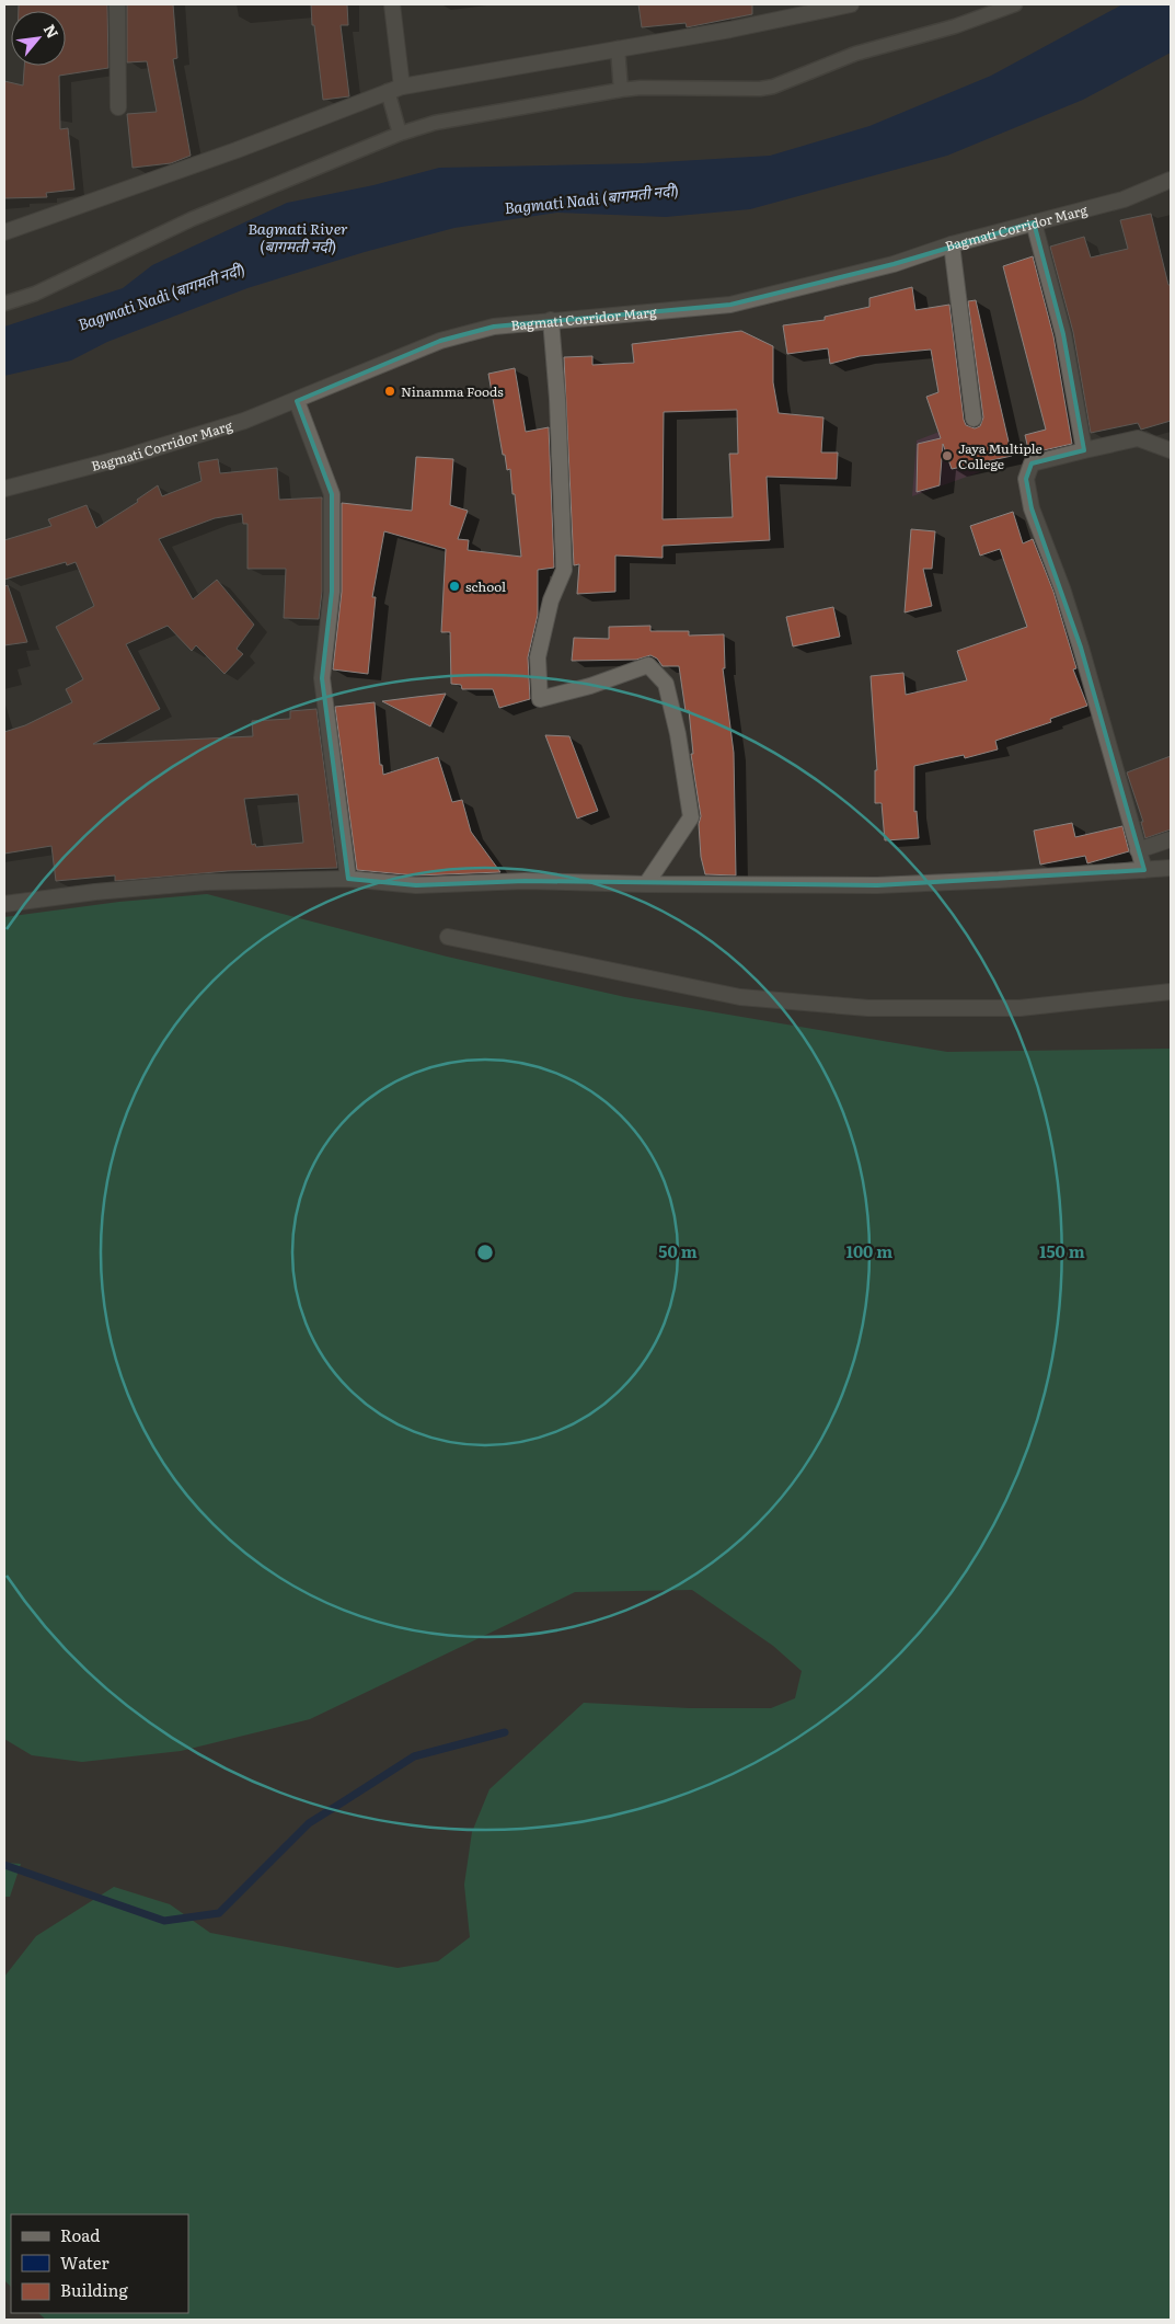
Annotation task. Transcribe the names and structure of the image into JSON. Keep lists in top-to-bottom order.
{
  "streets": {
    "street": ["Bagmati Corridor Marg"]
  },
  "water": ["Bagmati Nadi (बागमती नदी)", "Bagmati River (बागमती नदी)"],
  "places": ["Ninamma Foods", "Jaya Multiple College", "school"],
  "legend": ["Road", "Water", "Building"],
  "north": "top right",
  "rings": ["50 m", "100 m", "150 m"]
}
